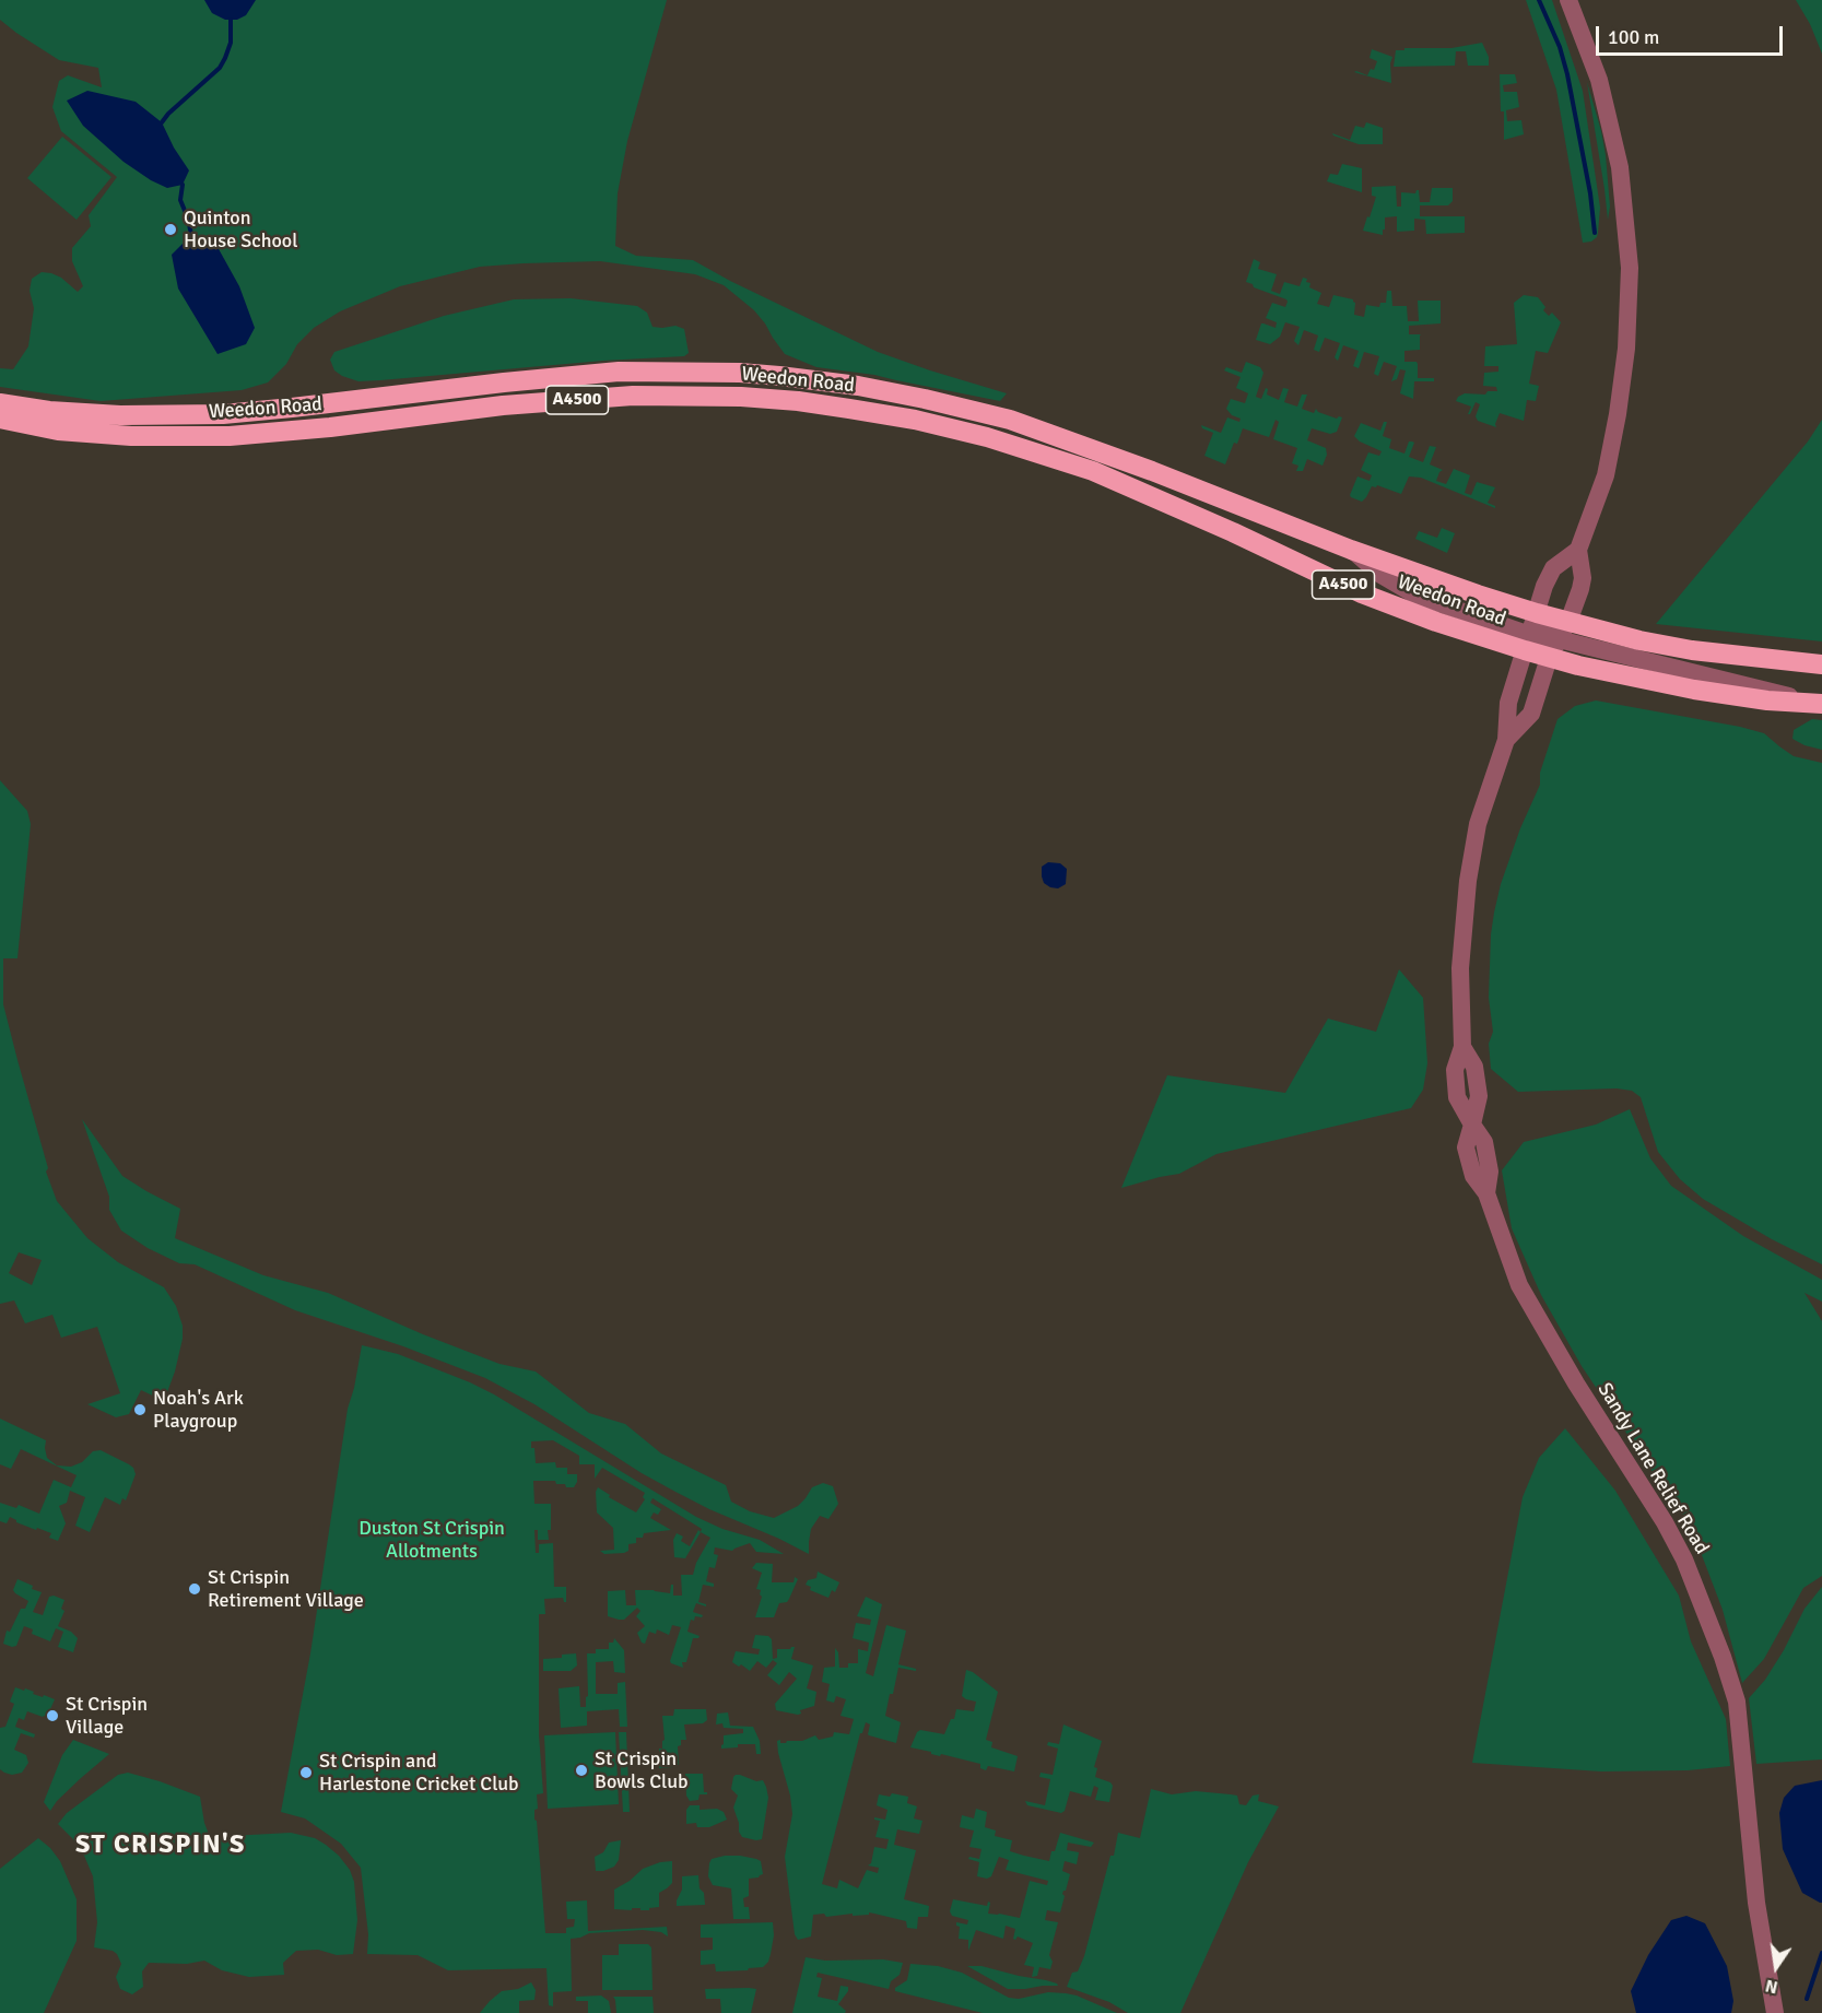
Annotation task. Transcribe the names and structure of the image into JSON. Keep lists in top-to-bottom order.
{
  "streets": {
    "highway": ["Weedon Road", "A4500"],
    "street": ["Sandy Lane Relief Road"]
  },
  "crossings": [
    ["Weedon Road", "Sandy Lane Relief Road"]
  ],
  "districts": ["ST CRISPIN'S"],
  "parks": ["Duston St Crispin Allotments"],
  "places": [
    "Quinton House School",
    "Noah's Ark Playgroup",
    "St Crispin Retirement Village",
    "St Crispin Village",
    "St Crispin Bowls Club",
    "St Crispin and Harlestone Cricket Club"
  ],
  "scale_bar": "100 m",
  "north": "bottom"
}
